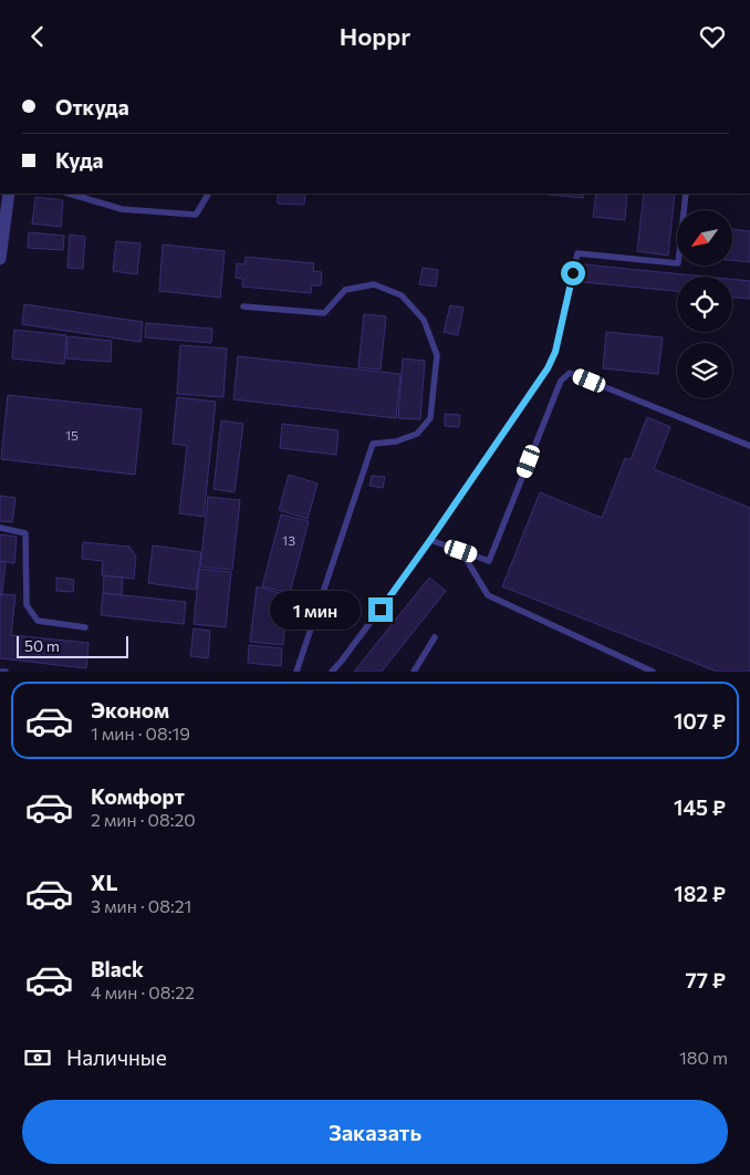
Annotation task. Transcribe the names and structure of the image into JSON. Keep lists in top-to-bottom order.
{
  "house_numbers": ["15", "13"],
  "scale_bar": "50 m",
  "north": "bottom left",
  "page": {
    "header": "Hoppr",
    "banner": ["Откуда", "Куда"],
    "bubble": "1 мин",
    "scale": "50 m",
    "list": [
      {
        "name": "Эконом",
        "note": "1 мин · 08:19",
        "value": "107 ₽"
      },
      {
        "name": "Комфорт",
        "note": "2 мин · 08:20",
        "value": "145 ₽"
      },
      {
        "name": "XL",
        "note": "3 мин · 08:21",
        "value": "182 ₽"
      },
      {
        "name": "Black",
        "note": "4 мин · 08:22",
        "value": "77 ₽"
      }
    ],
    "pay": ["Наличные", "180 m"],
    "buttons": "Заказать"
  }
}
